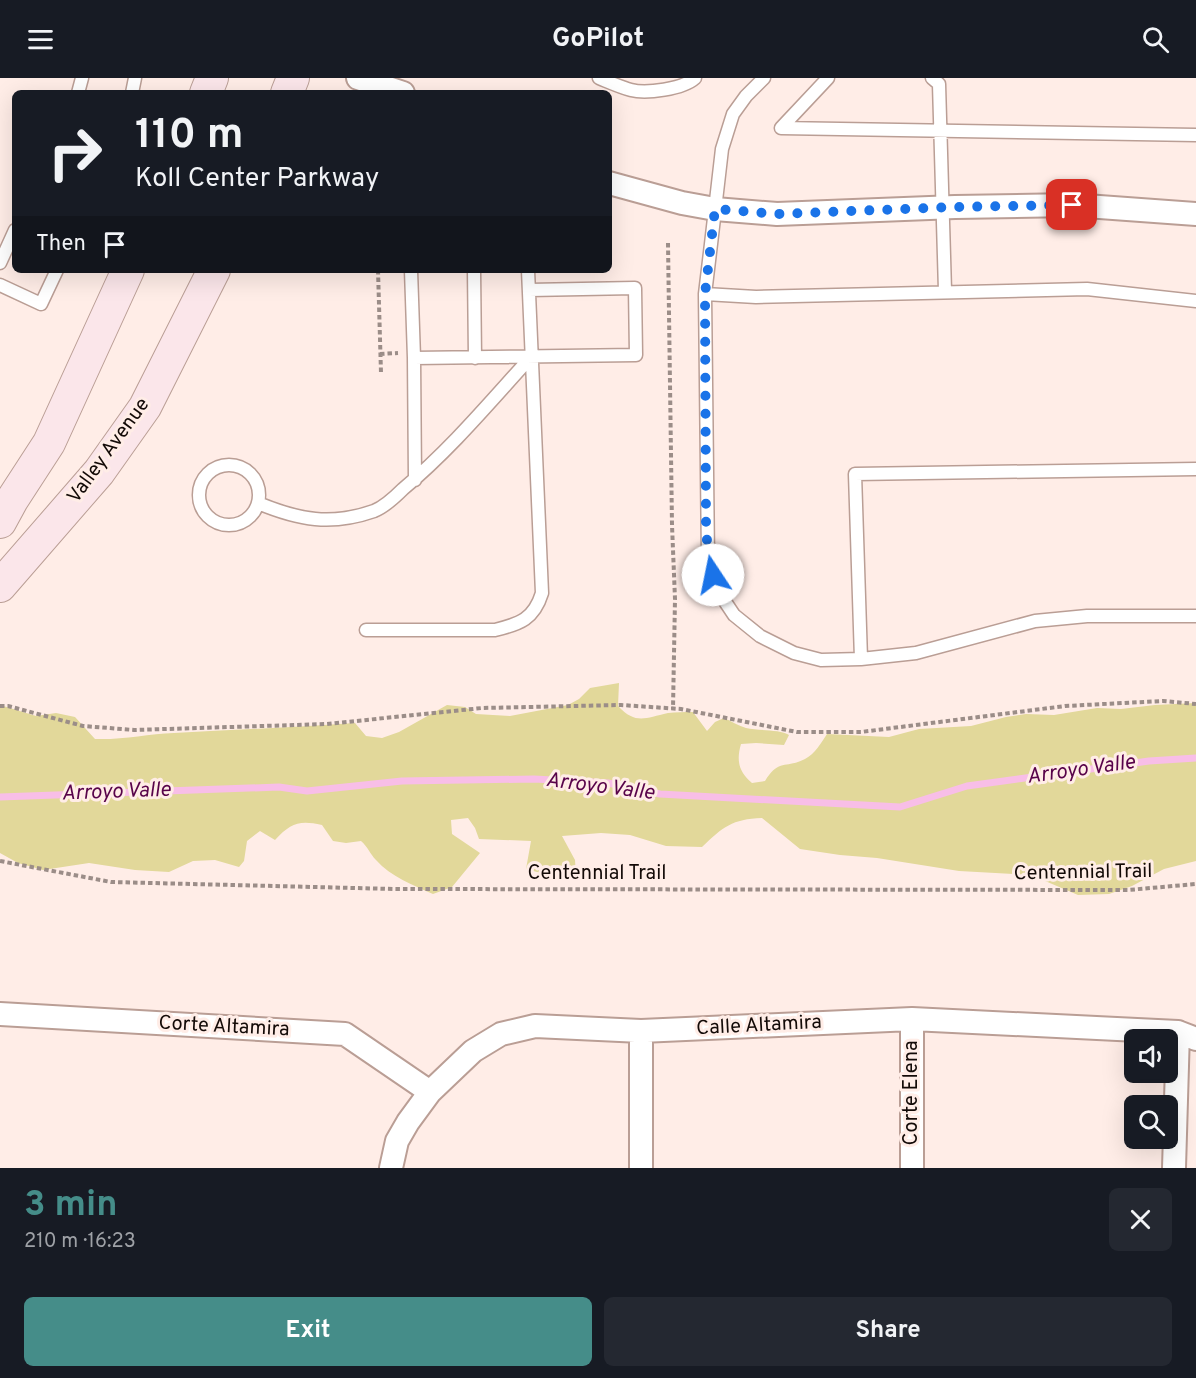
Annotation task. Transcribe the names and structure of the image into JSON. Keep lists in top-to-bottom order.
{
  "streets": {
    "main road": ["Valley Avenue"],
    "street": ["Calle Altamira", "Corte Altamira", "Corte Elena"],
    "path": ["Centennial Trail"]
  },
  "crossings": [
    ["Calle Altamira", "Corte Altamira"],
    ["Calle Altamira", "Corte Elena"]
  ],
  "water": ["Arroyo Valle"],
  "page": {
    "header": "GoPilot",
    "turn": ["110 m", "Koll Center Parkway"],
    "then": "Then",
    "heading": ["3 min", "210 m · 16:23"],
    "buttons": ["Exit", "Share"]
  }
}
